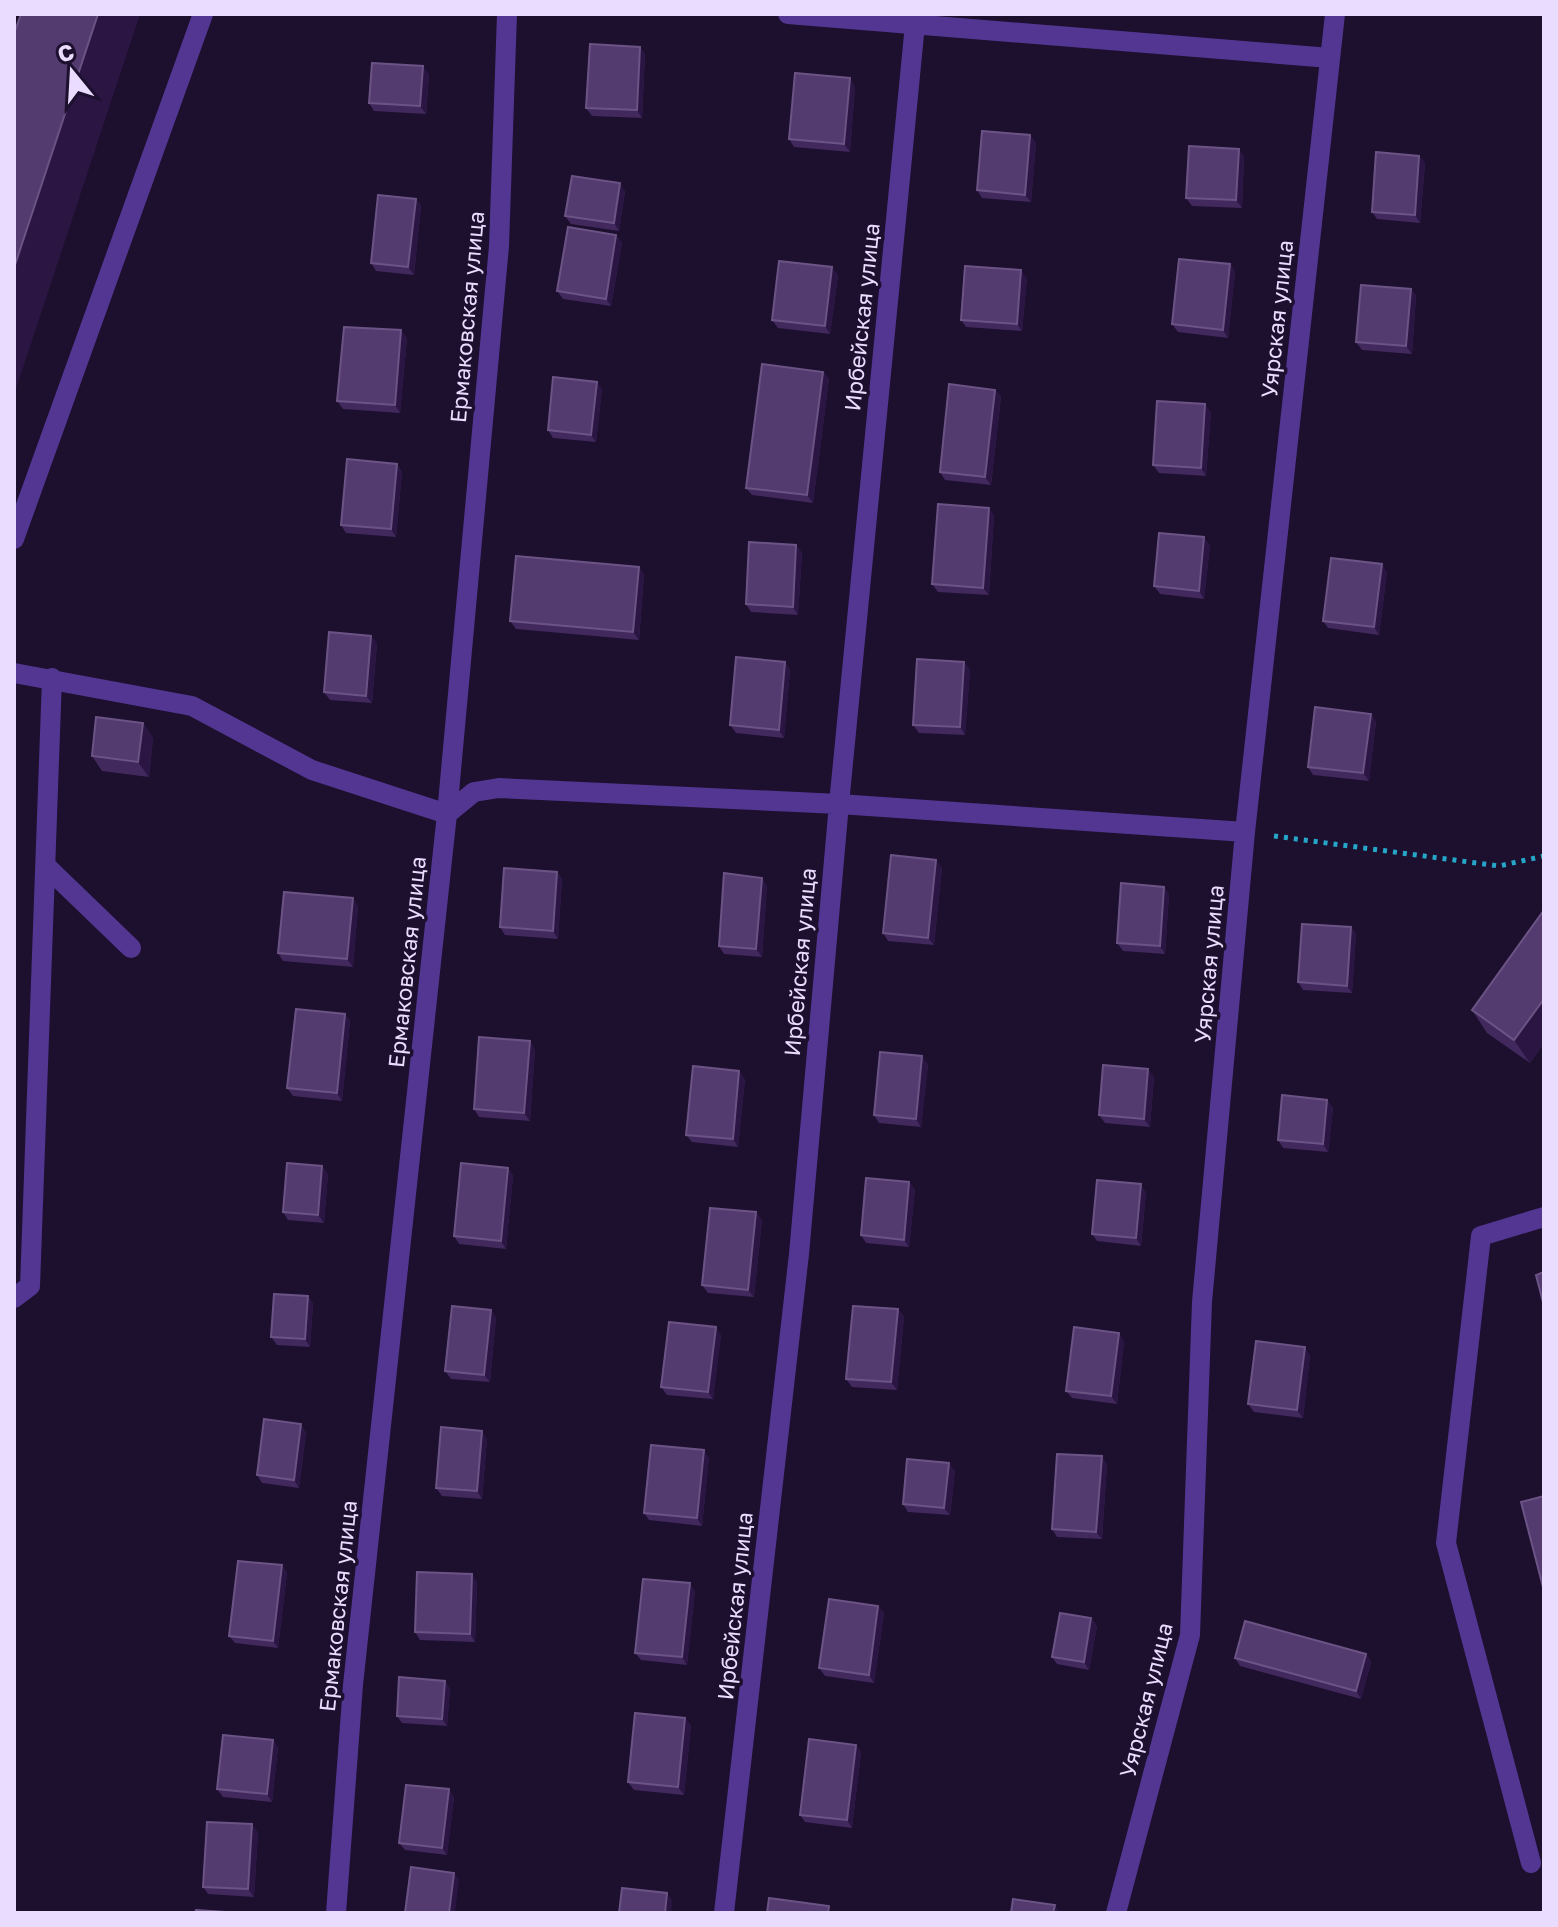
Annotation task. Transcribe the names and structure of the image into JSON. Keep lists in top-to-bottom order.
{
  "streets": {
    "street": ["Ермаковская улица", "Ирбейская улица", "Уярская улица"]
  },
  "north": "top"
}
